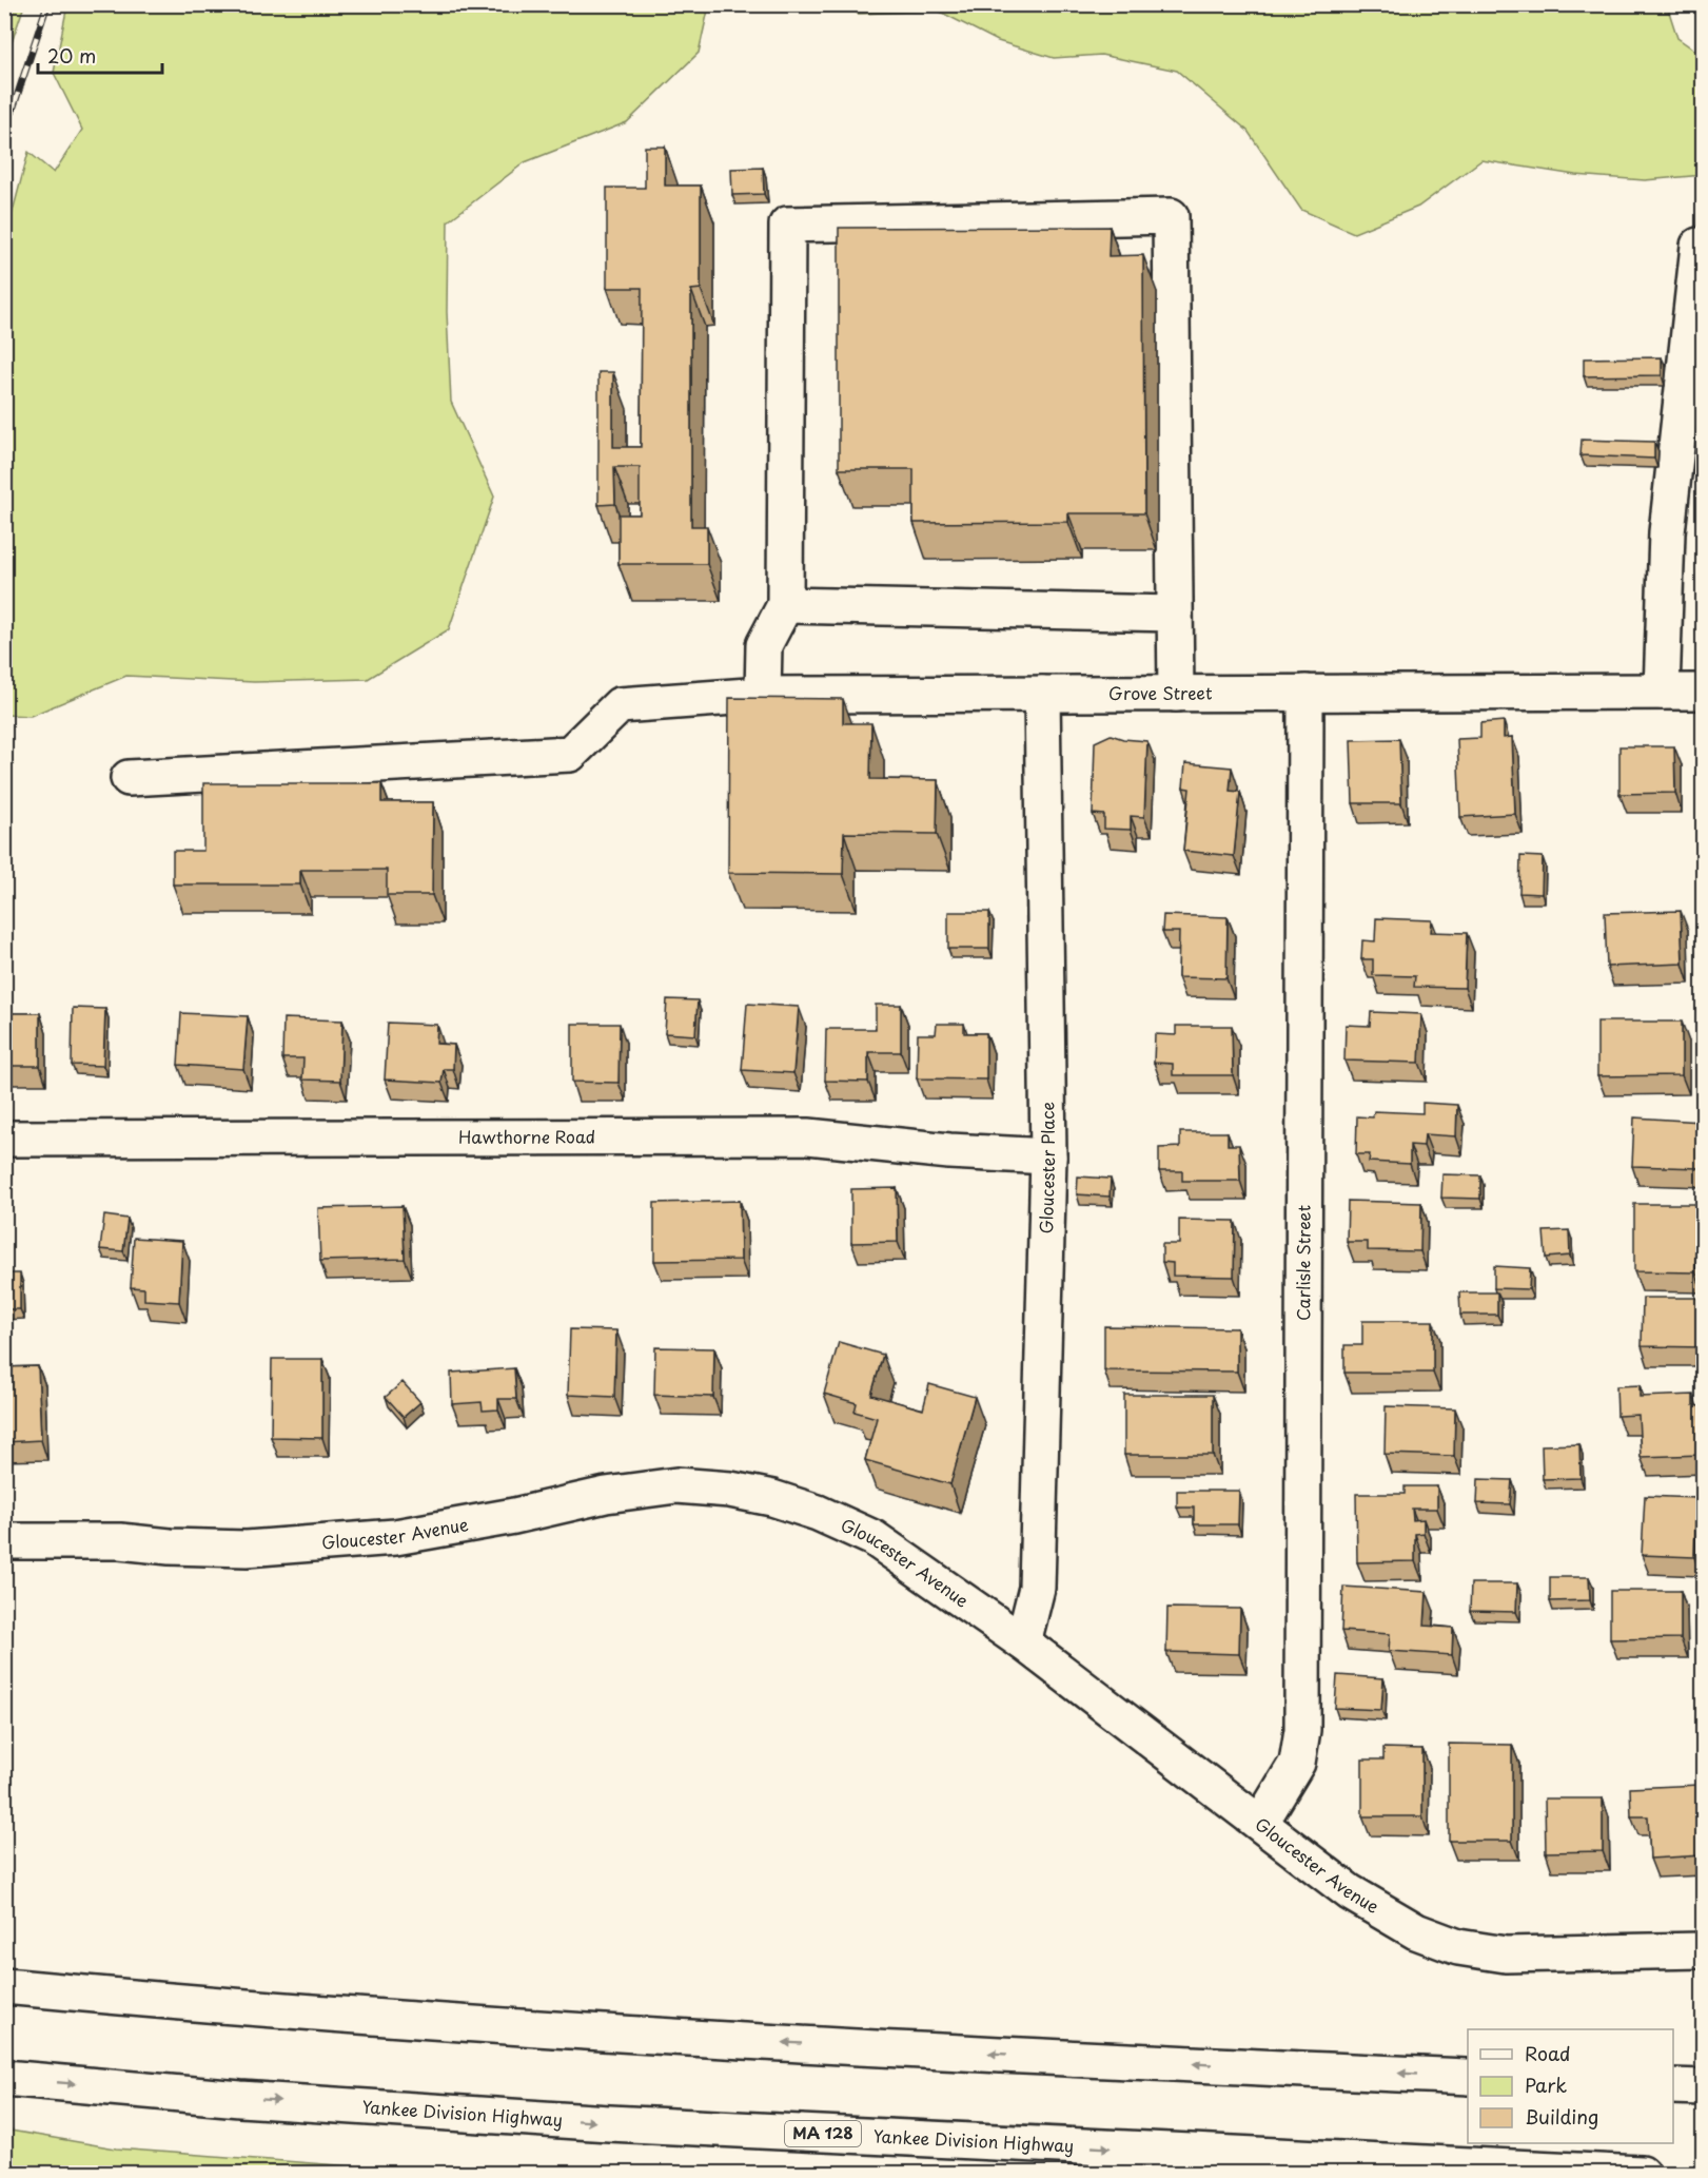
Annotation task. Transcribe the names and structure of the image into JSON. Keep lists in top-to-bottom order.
{
  "streets": {
    "main road": [
      "Grove Street",
      "Hawthorne Road",
      "Gloucester Place",
      "Carlisle Street",
      "Gloucester Avenue",
      "Yankee Division Highway",
      "MA 128"
    ]
  },
  "crossings": [
    ["Grove Street", "Gloucester Place"],
    ["Grove Street", "Carlisle Street"],
    ["Hawthorne Road", "Gloucester Place"],
    ["Gloucester Place", "Gloucester Avenue"],
    ["Carlisle Street", "Gloucester Avenue"]
  ],
  "legend": ["Road", "Park", "Building"],
  "scale_bar": "20 m"
}
